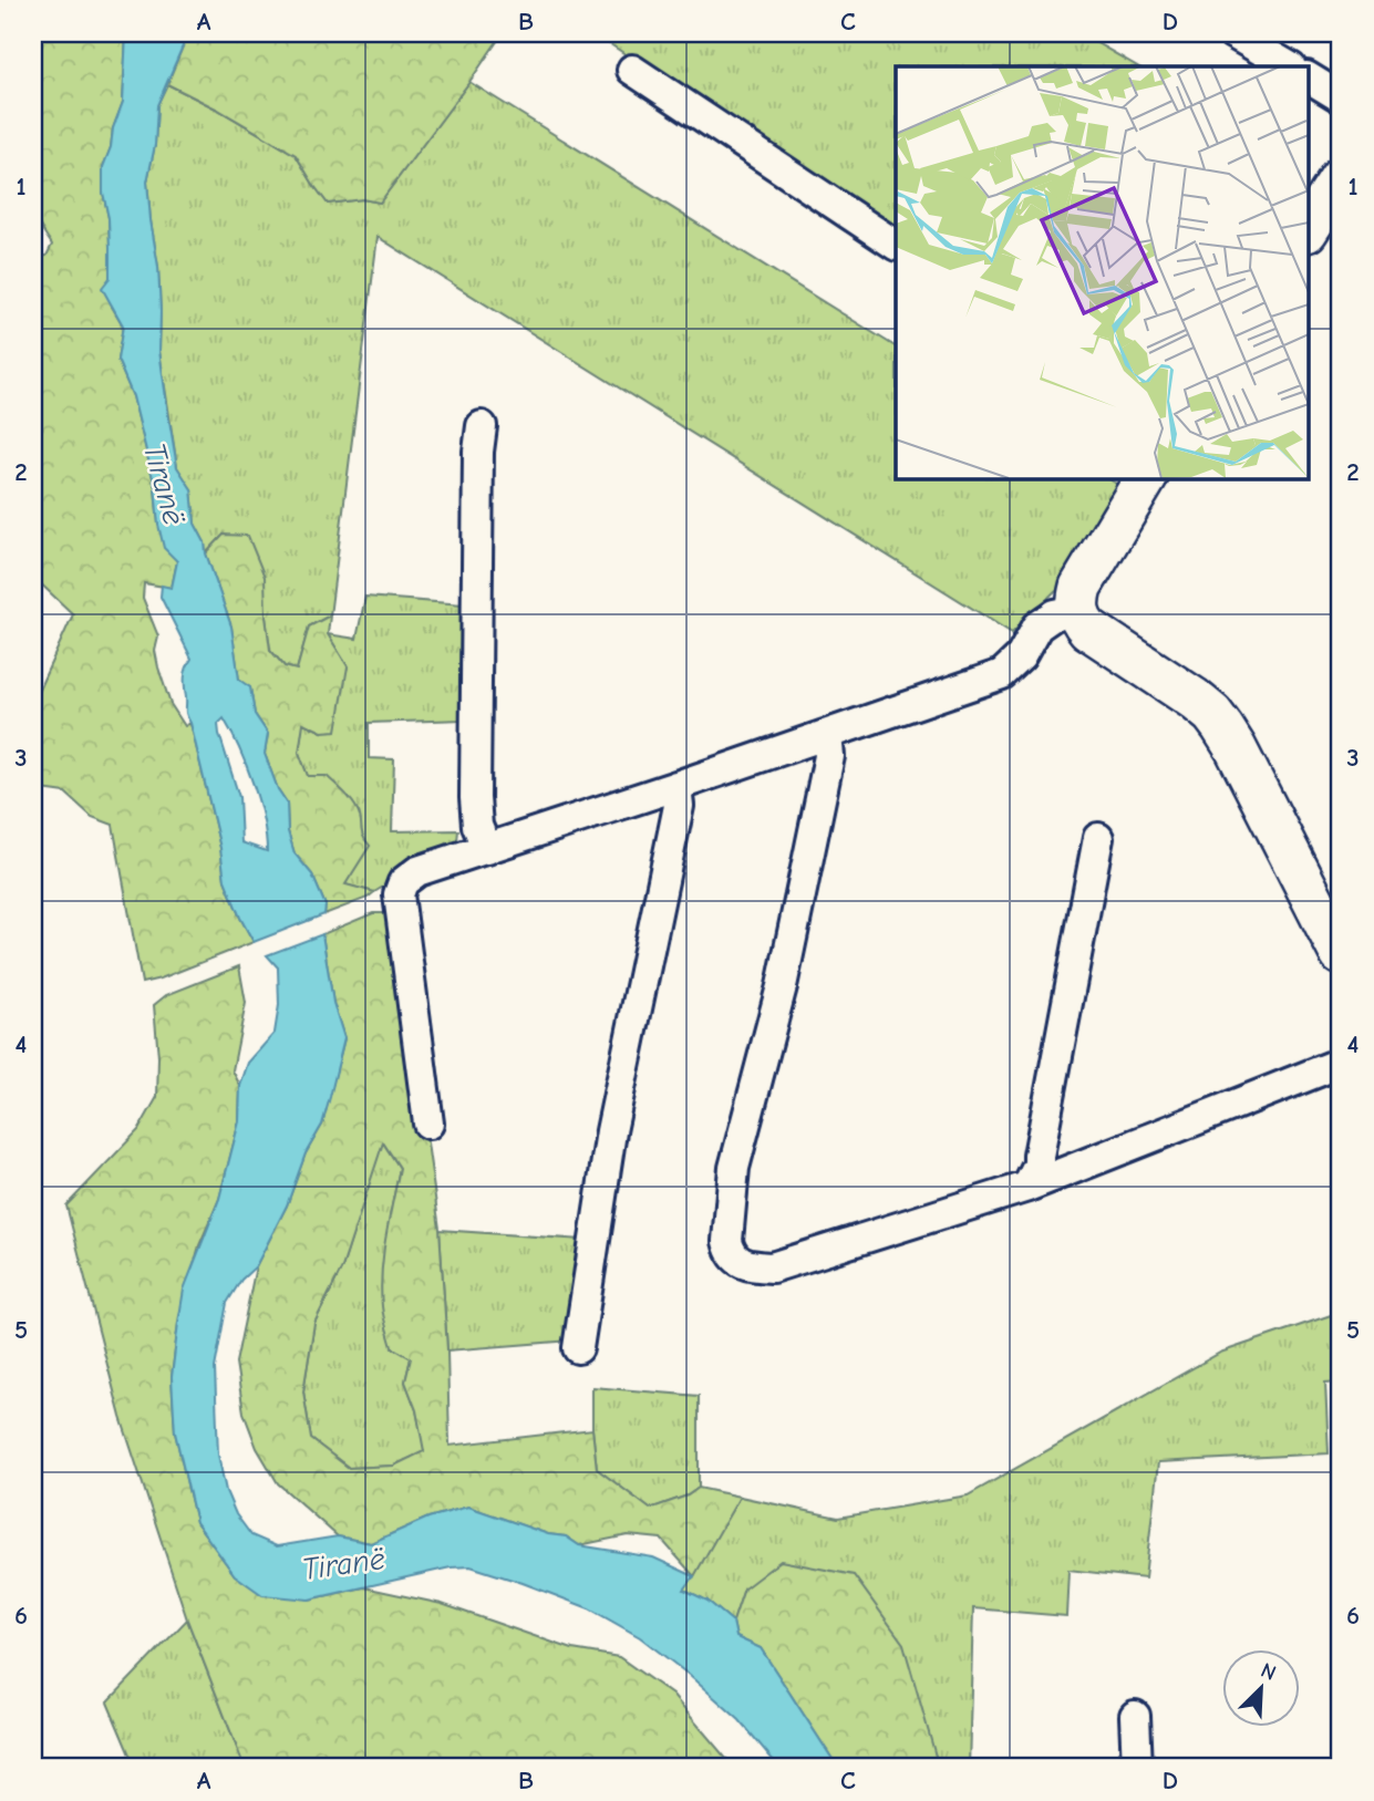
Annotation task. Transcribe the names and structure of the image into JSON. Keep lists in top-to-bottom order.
{
  "water": ["Tiranë"],
  "north": "top right",
  "grid": {
    "columns": [
      "A",
      "B",
      "C",
      "D"
    ],
    "rows": [
      "1",
      "2",
      "3",
      "4",
      "5",
      "6"
    ]
  }
}
